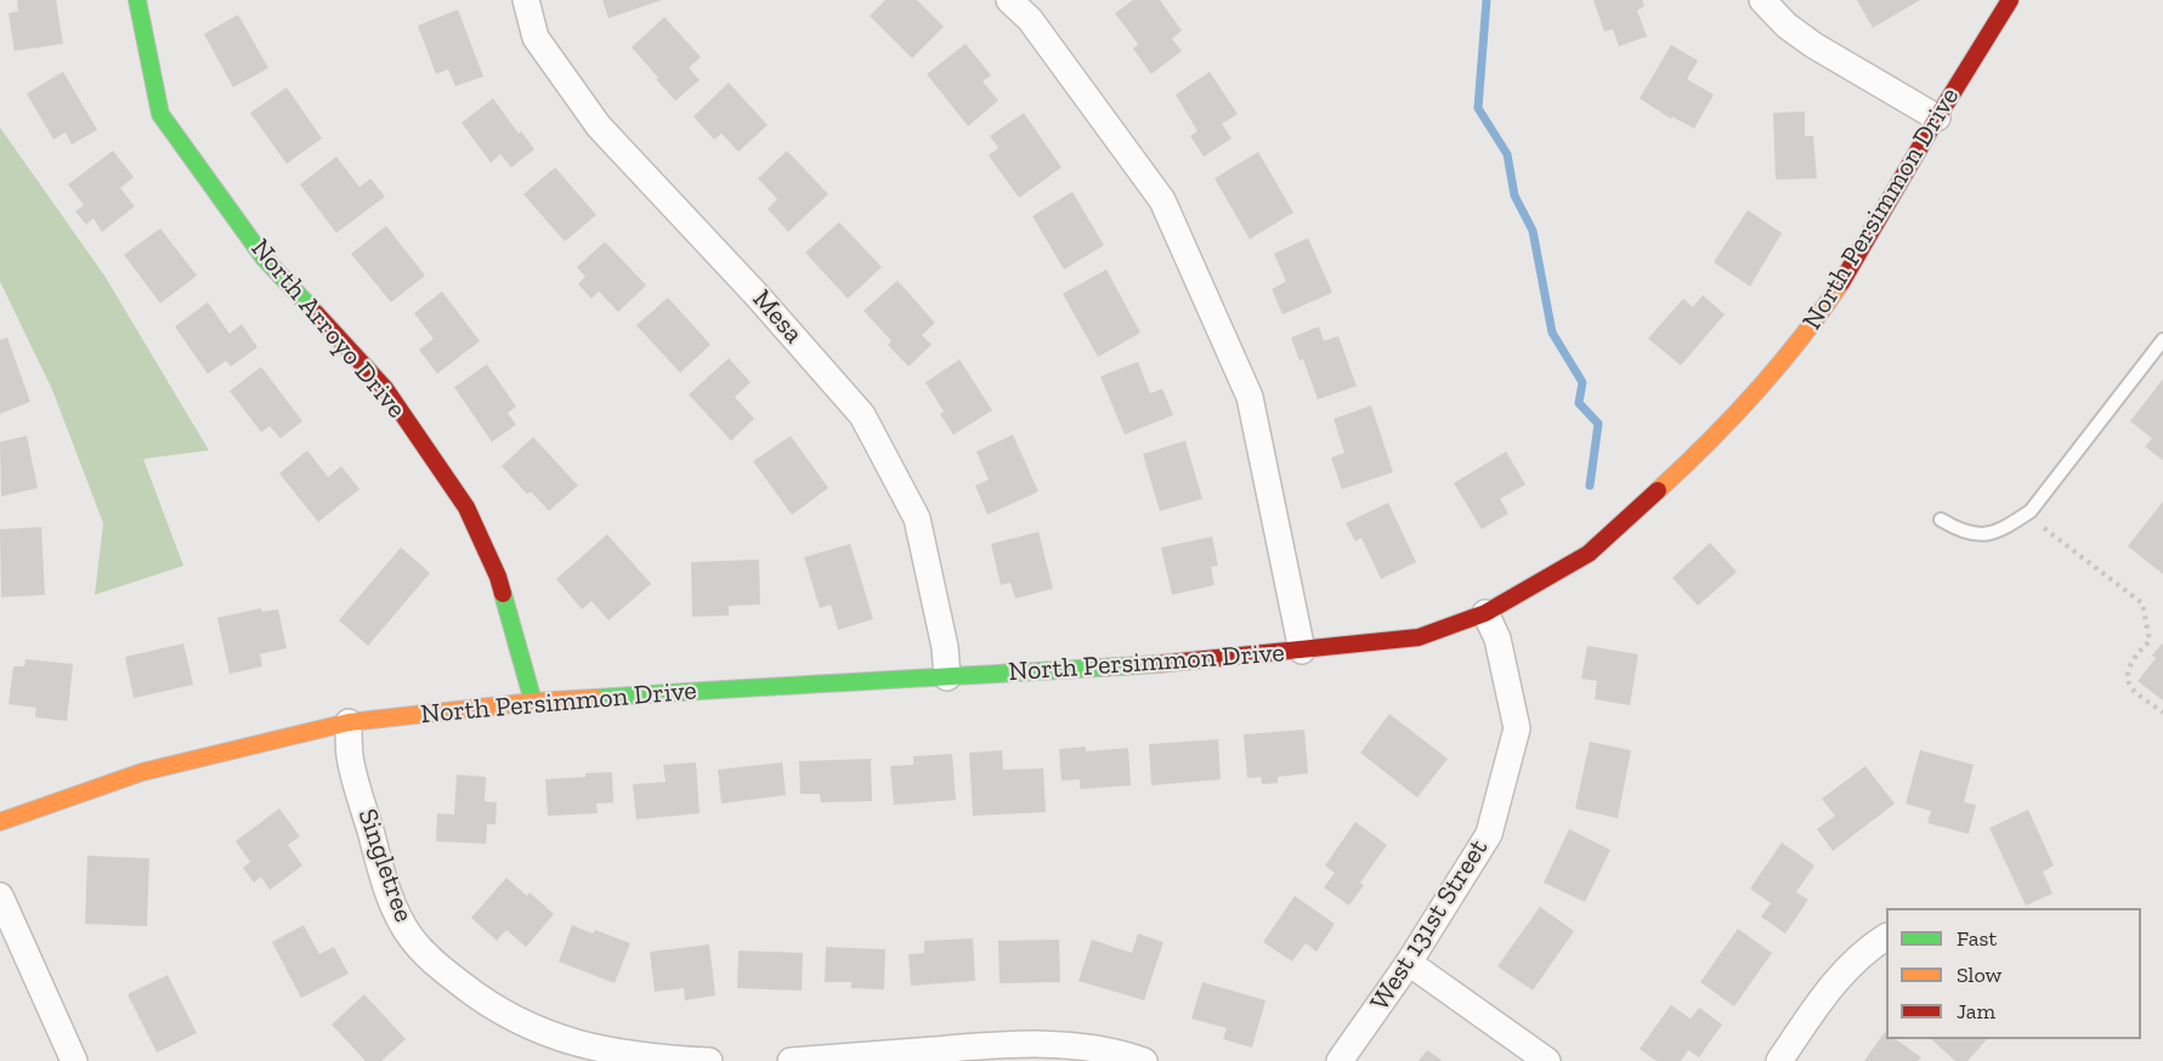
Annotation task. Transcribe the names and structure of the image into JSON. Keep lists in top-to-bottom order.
{
  "streets": {
    "street": [
      "North Persimmon Drive",
      "Mesa",
      "North Arroyo Drive",
      "Singletree",
      "West 131st Street"
    ]
  },
  "crossings": [
    ["North Persimmon Drive", "Mesa"],
    ["North Persimmon Drive", "North Arroyo Drive"],
    ["North Persimmon Drive", "Singletree"],
    ["North Persimmon Drive", "West 131st Street"]
  ],
  "legend": ["Fast", "Slow", "Jam"]
}
